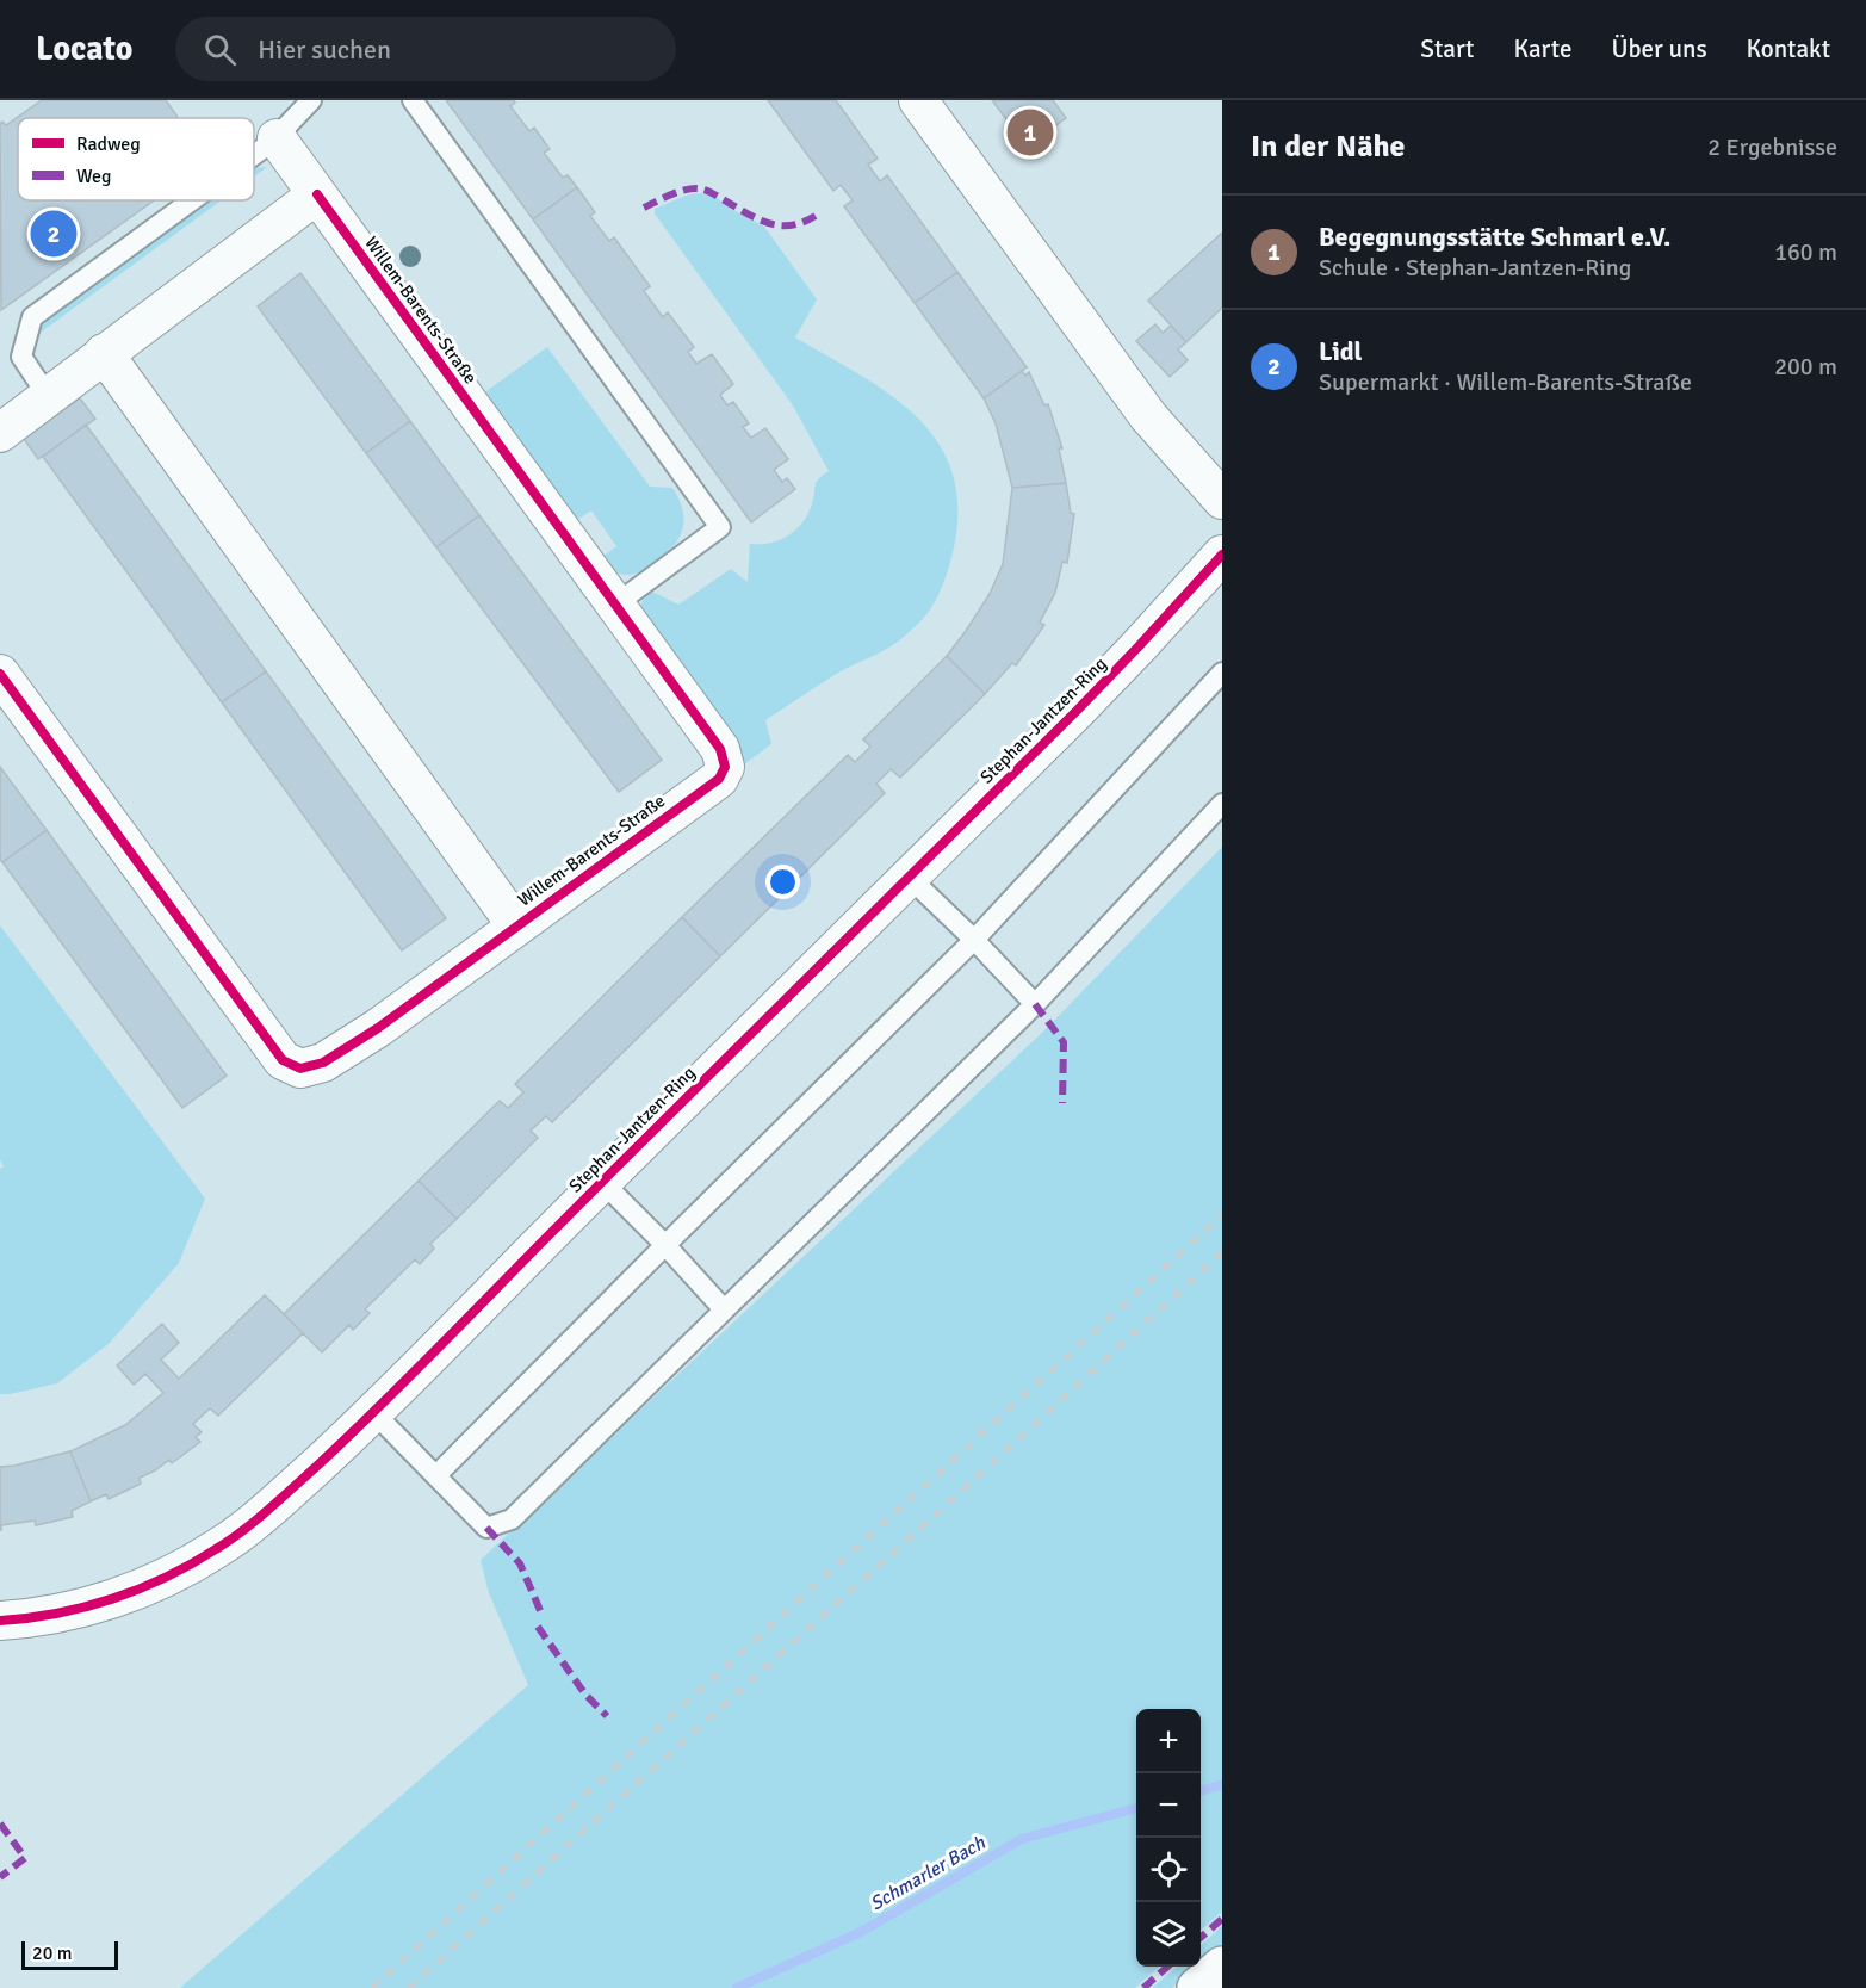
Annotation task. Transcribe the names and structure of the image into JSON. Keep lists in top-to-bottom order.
{
  "streets": {
    "street": ["Willem-Barents-Straße", "Stephan-Jantzen-Ring"]
  },
  "water": ["Schmarler Bach"],
  "legend": ["Radweg", "Weg"],
  "scale_bar": "20 m",
  "page": {
    "header": "Locato",
    "search": "Hier suchen",
    "nav": [
      "Start",
      "Karte",
      "Über uns",
      "Kontakt"
    ],
    "heading": ["In der Nähe", "2 Ergebnisse"],
    "pins": ["1", "2"],
    "list": [
      {
        "mark": "1",
        "name": "Begegnungsstätte Schmarl e.V.",
        "note": "Schule · Stephan-Jantzen-Ring",
        "value": "160 m"
      },
      {
        "mark": "2",
        "name": "Lidl",
        "note": "Supermarkt · Willem-Barents-Straße",
        "value": "200 m"
      }
    ],
    "map_buttons": ["+", "−"],
    "scale": "20 m"
  }
}
